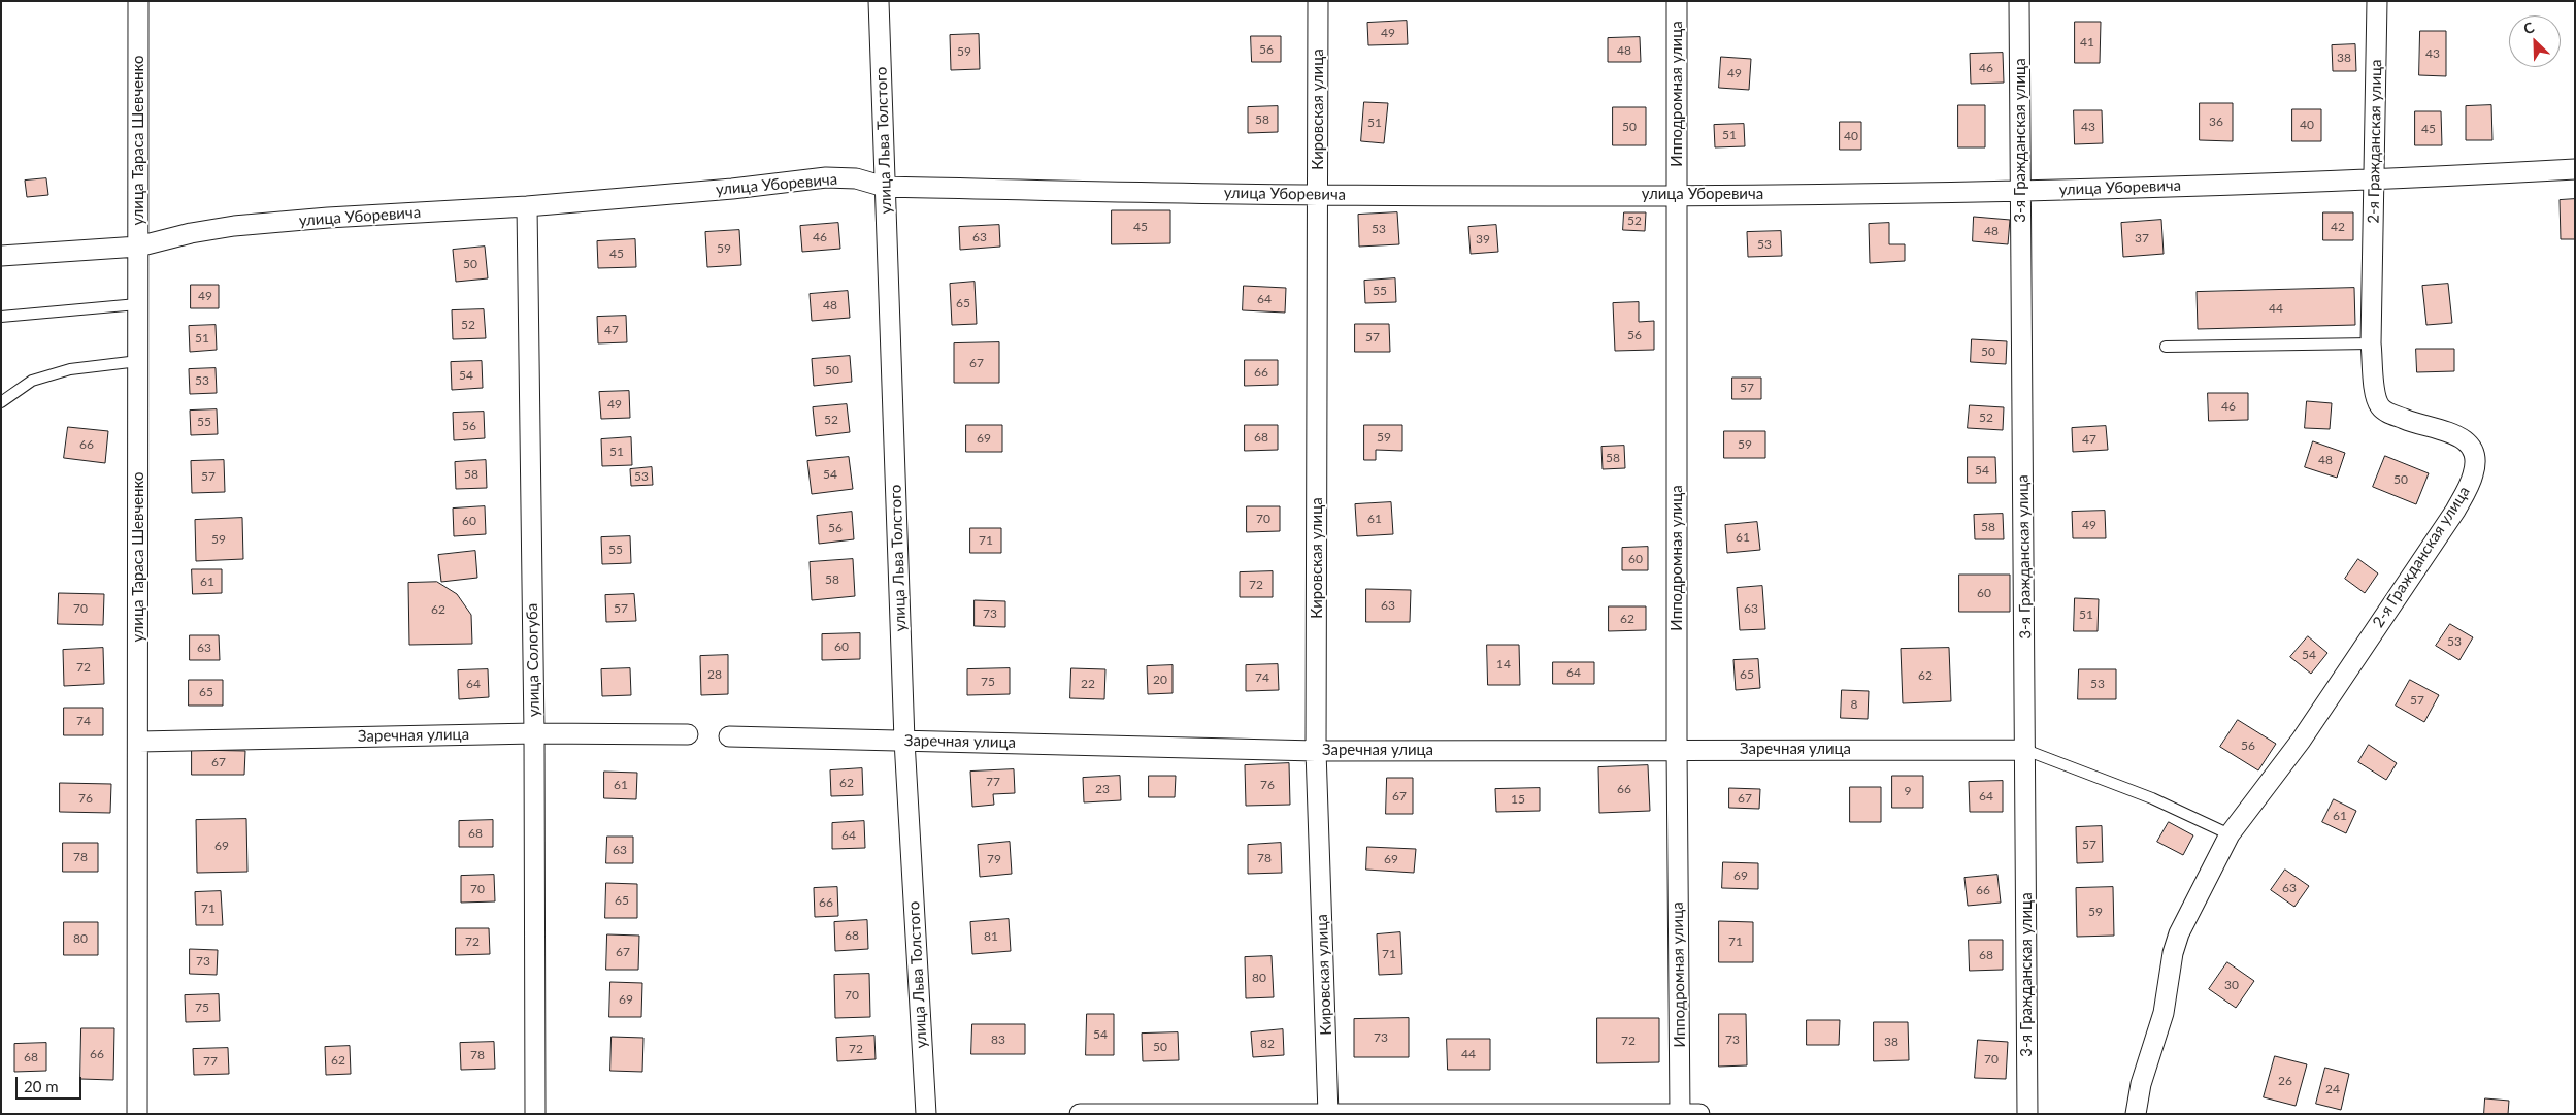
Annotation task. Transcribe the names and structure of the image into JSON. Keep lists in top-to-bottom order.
{
  "streets": {
    "street": [
      "Ипподромная улица",
      "Кировская улица",
      "улица Тараса Шевченко",
      "улица Льва Толстого",
      "3-я Гражданская улица",
      "2-я Гражданская улица",
      "улица Уборевича",
      "улица Сологуба",
      "Заречная улица"
    ]
  },
  "crossings": [
    ["Ипподромная улица", "улица Уборевича"],
    ["Ипподромная улица", "Заречная улица"],
    ["Кировская улица", "улица Уборевича"],
    ["Кировская улица", "Заречная улица"],
    ["улица Тараса Шевченко", "улица Уборевича"],
    ["улица Тараса Шевченко", "Заречная улица"],
    ["улица Льва Толстого", "улица Уборевича"],
    ["улица Льва Толстого", "Заречная улица"],
    ["3-я Гражданская улица", "улица Уборевича"],
    ["3-я Гражданская улица", "Заречная улица"],
    ["2-я Гражданская улица", "улица Уборевича"],
    ["улица Уборевича", "улица Сологуба"],
    ["улица Сологуба", "Заречная улица"]
  ],
  "house_numbers": [
    "49",
    "41",
    "56",
    "48",
    "59",
    "43",
    "38",
    "46",
    "49",
    "58",
    "36",
    "51",
    "40",
    "50",
    "43",
    "45",
    "51",
    "40",
    "52",
    "45",
    "42",
    "53",
    "48",
    "46",
    "63",
    "37",
    "39",
    "53",
    "59",
    "45",
    "50",
    "55",
    "49",
    "64",
    "65",
    "48",
    "44",
    "52",
    "47",
    "56",
    "57",
    "51",
    "50",
    "67",
    "50",
    "66",
    "54",
    "53",
    "57",
    "49",
    "46",
    "52",
    "52",
    "55",
    "56",
    "68",
    "59",
    "69",
    "47",
    "66",
    "59",
    "51",
    "58",
    "48",
    "54",
    "58",
    "54",
    "57",
    "53",
    "50",
    "70",
    "61",
    "60",
    "49",
    "58",
    "56",
    "61",
    "59",
    "71",
    "55",
    "60",
    "58",
    "61",
    "72",
    "60",
    "63",
    "70",
    "57",
    "63",
    "62",
    "73",
    "51",
    "62",
    "53",
    "60",
    "63",
    "54",
    "14",
    "72",
    "64",
    "28",
    "65",
    "62",
    "74",
    "20",
    "75",
    "64",
    "22",
    "53",
    "65",
    "57",
    "8",
    "74",
    "56",
    "67",
    "77",
    "62",
    "61",
    "76",
    "23",
    "66",
    "9",
    "67",
    "64",
    "76",
    "67",
    "15",
    "61",
    "68",
    "64",
    "57",
    "69",
    "63",
    "78",
    "78",
    "79",
    "69",
    "69",
    "63",
    "70",
    "66",
    "65",
    "66",
    "71",
    "59",
    "68",
    "81",
    "80",
    "72",
    "71",
    "67",
    "71",
    "68",
    "73",
    "80",
    "30",
    "70",
    "69",
    "75",
    "54",
    "73",
    "83",
    "73",
    "72",
    "38",
    "82",
    "50",
    "72",
    "66",
    "44",
    "78",
    "68",
    "70",
    "62",
    "77",
    "26",
    "24"
  ],
  "scale_bar": "20 m",
  "north": "top left"
}
